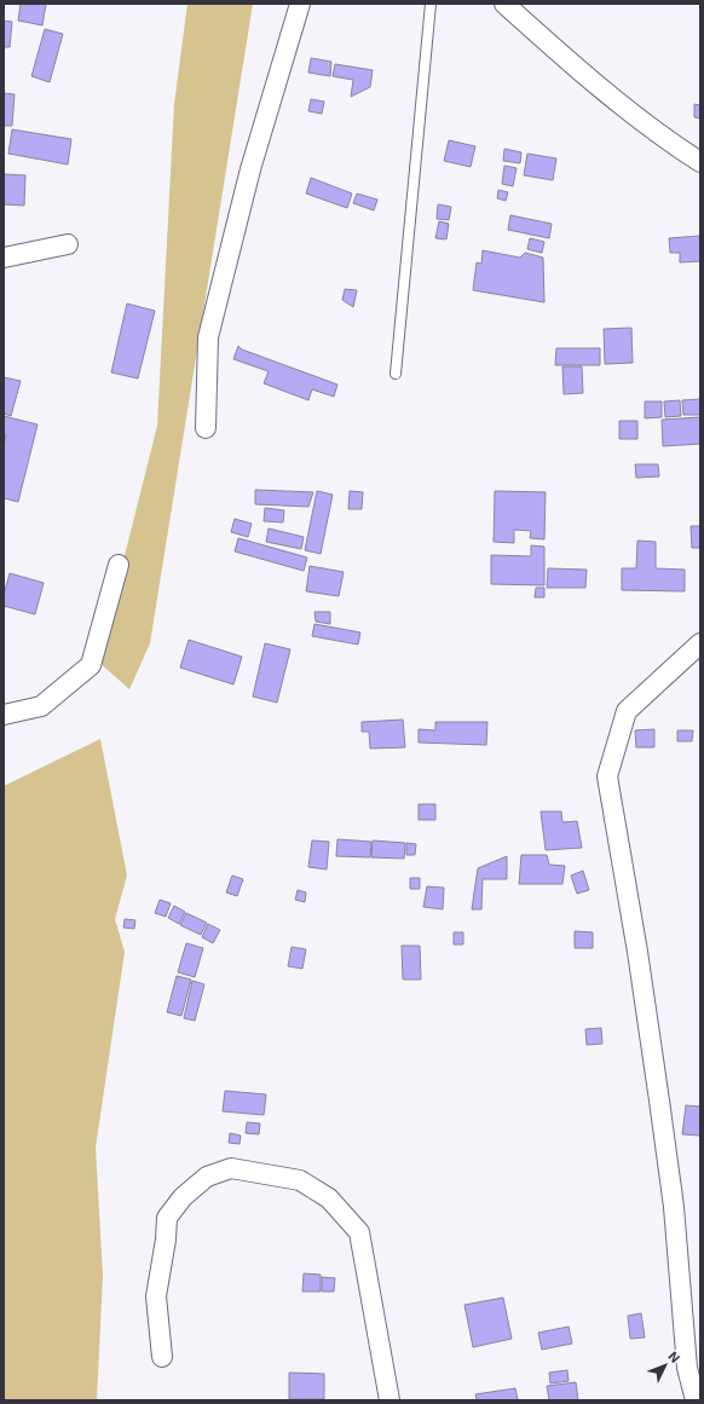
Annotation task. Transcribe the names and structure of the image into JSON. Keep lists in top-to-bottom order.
{
  "north": "top right"
}
